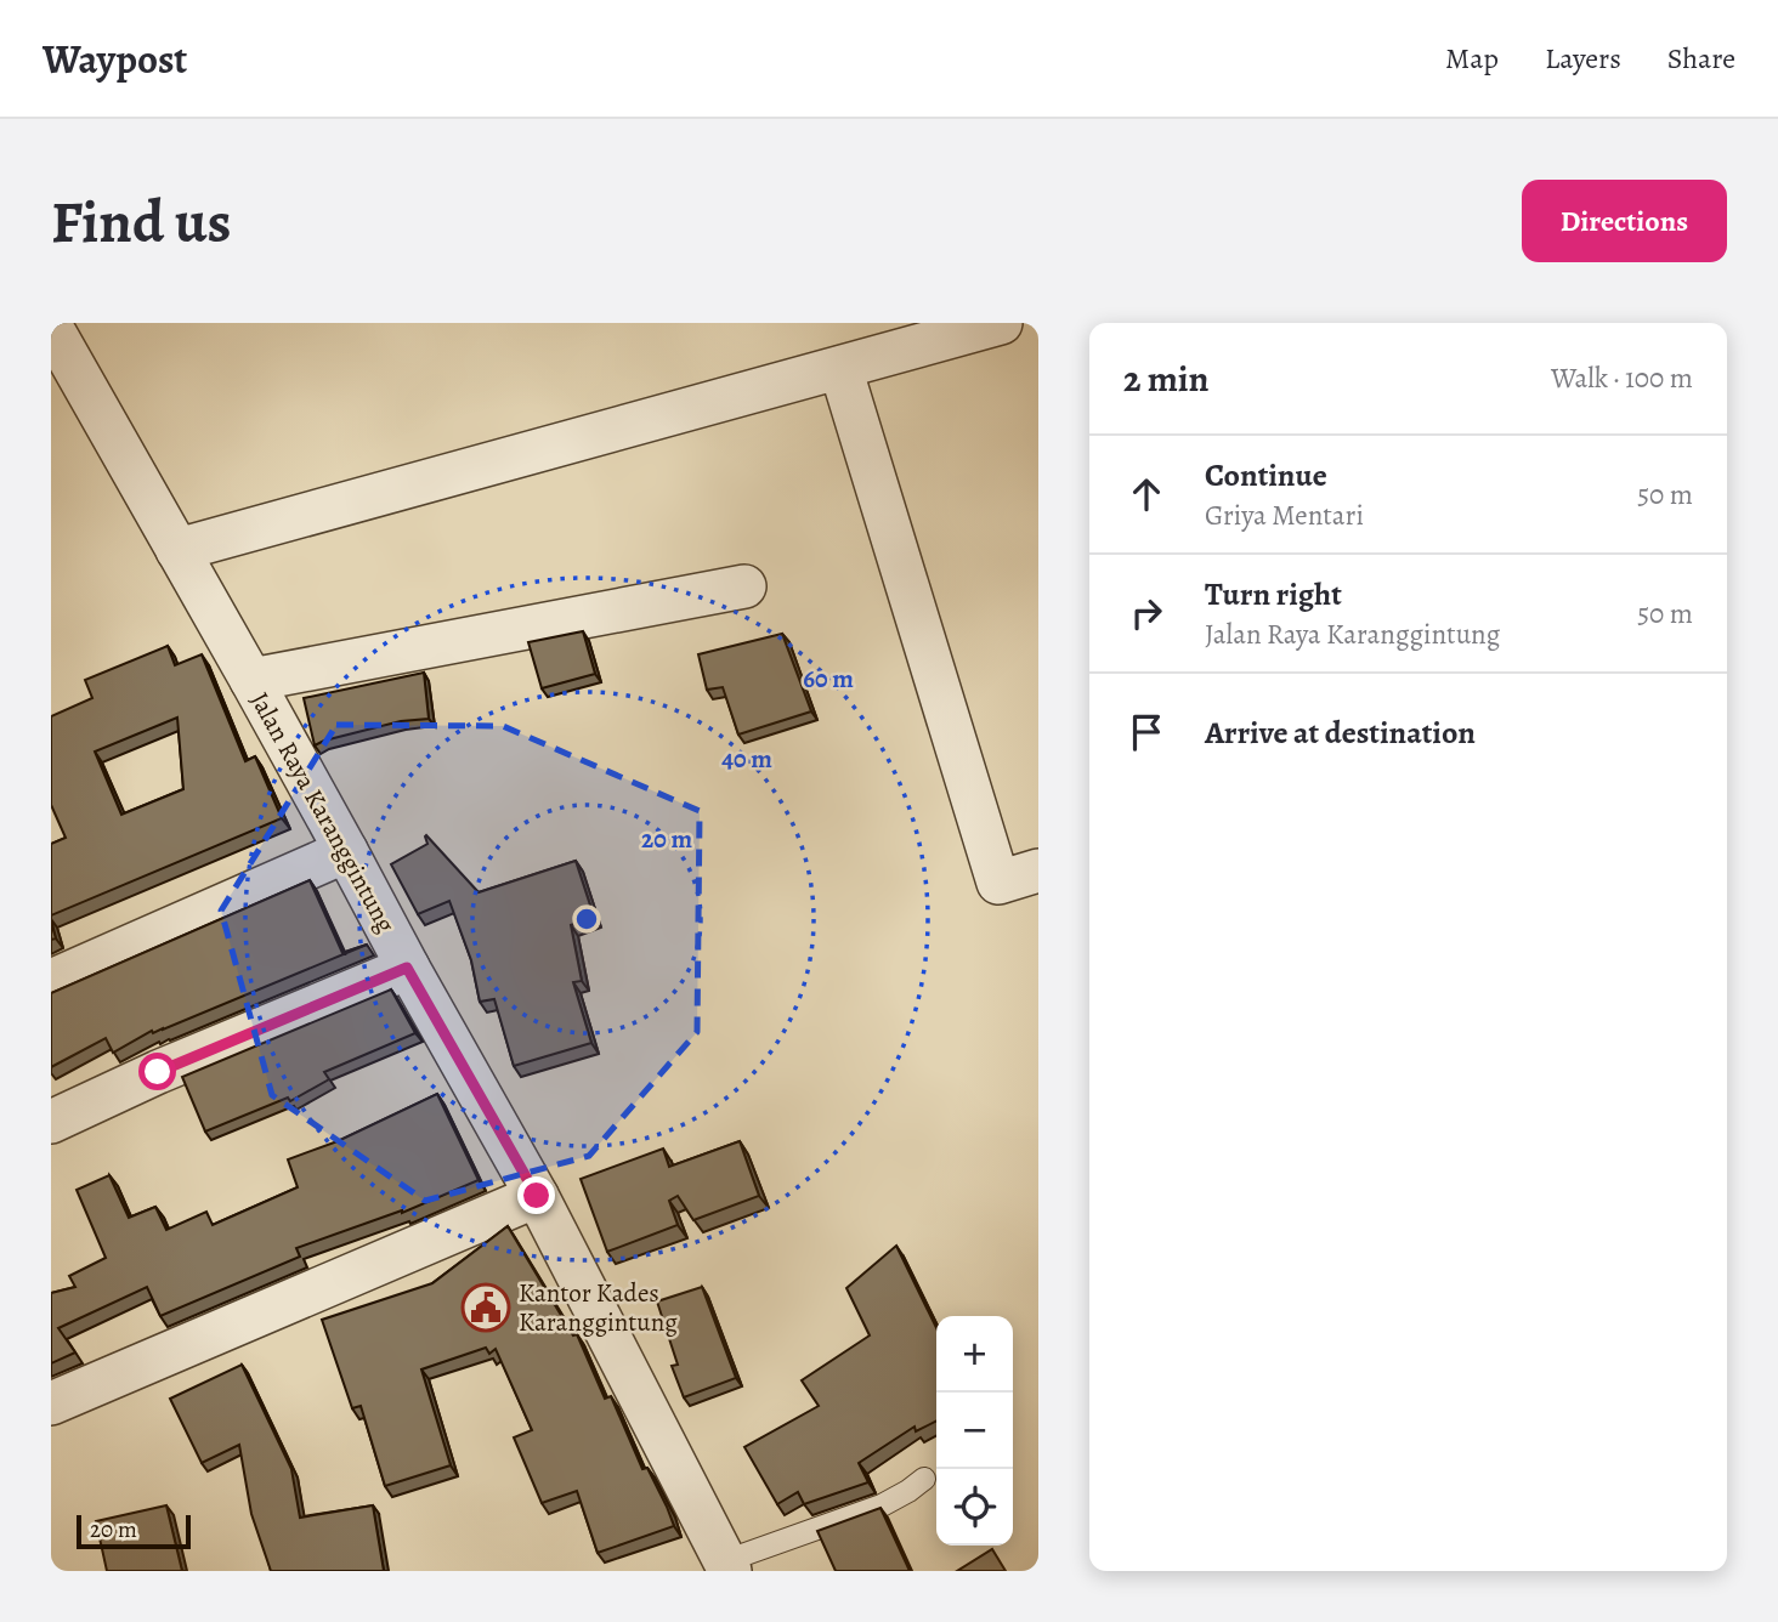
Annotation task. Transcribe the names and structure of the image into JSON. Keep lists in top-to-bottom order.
{
  "streets": {
    "street": ["Jalan Raya Karanggintung"]
  },
  "places": {
    "public building": ["Kantor Kades Karanggintung"]
  },
  "scale_bar": "20 m",
  "page": {
    "header": "Waypost",
    "nav": ["Map", "Layers", "Share"],
    "buttons": "Directions",
    "title": "Find us",
    "heading": ["2 min", "Walk · 100 m"],
    "list": [
      ["Continue", "Griya Mentari", "50 m"],
      ["Turn right", "Jalan Raya Karanggintung", "50 m"],
      "Arrive at destination"
    ],
    "map_buttons": ["+", "−"],
    "scale": "20 m"
  },
  "rings": ["60 m", "40 m", "20 m"]
}
